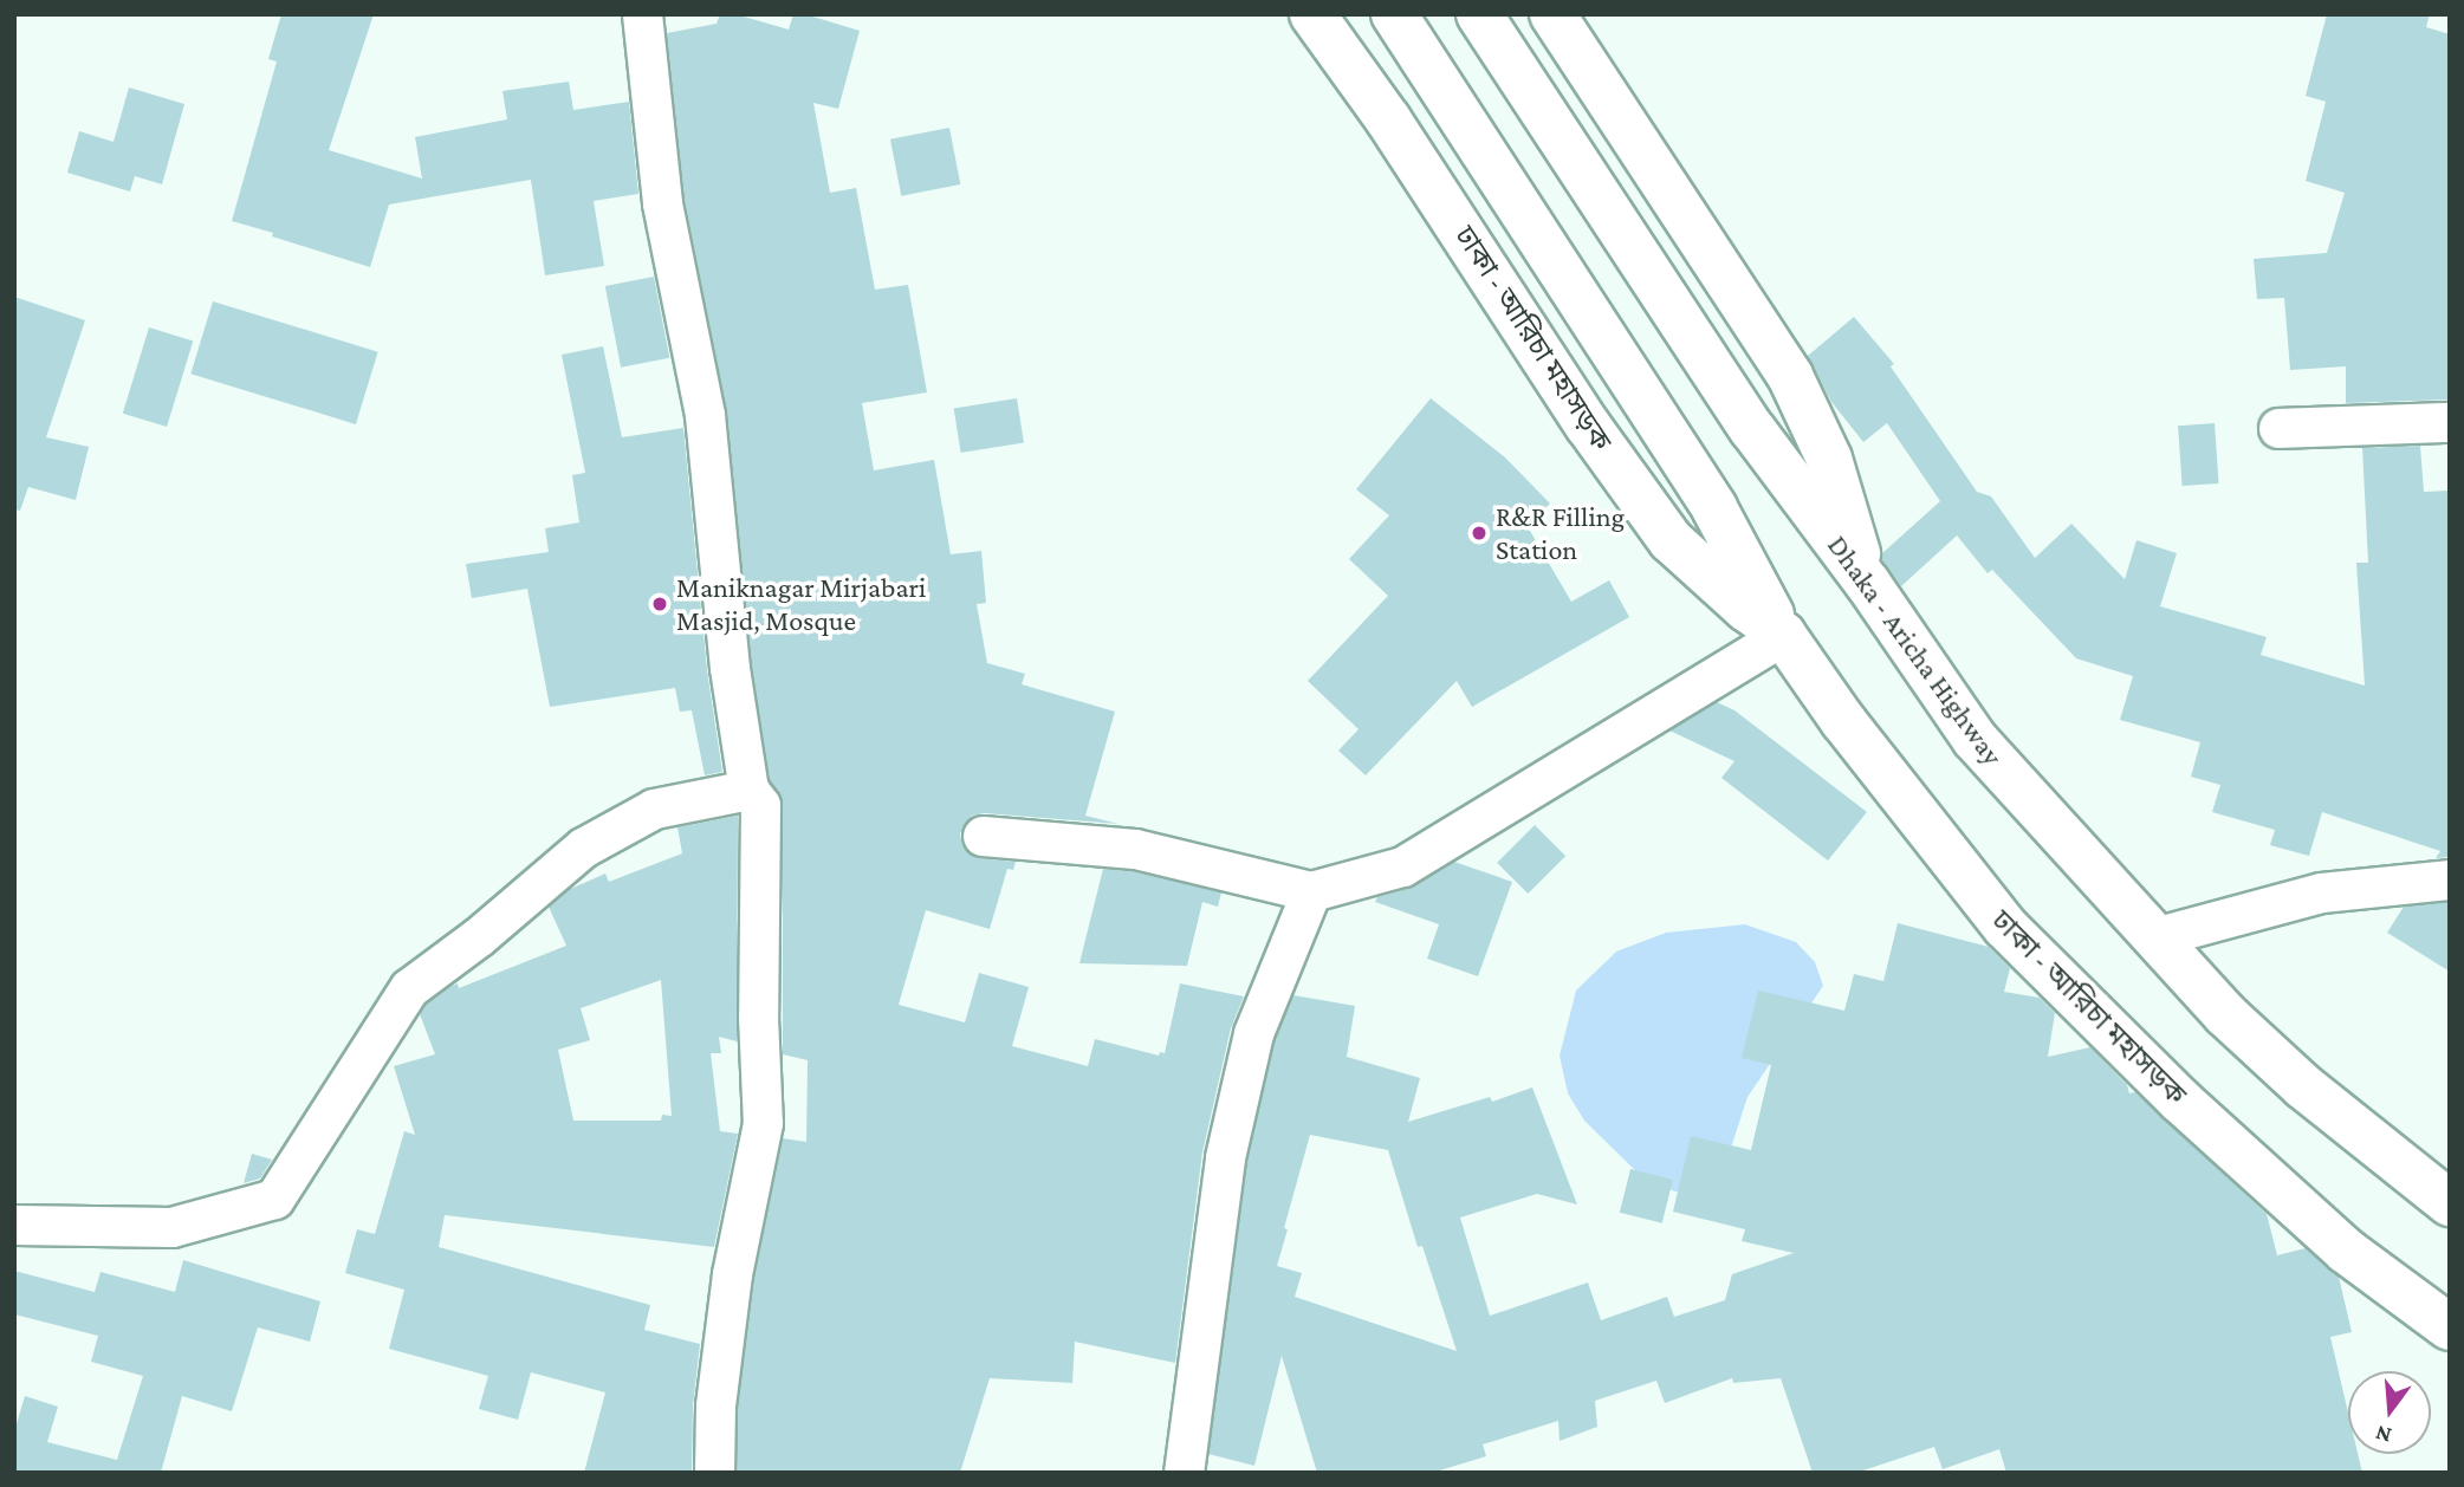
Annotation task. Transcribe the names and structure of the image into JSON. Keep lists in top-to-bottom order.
{
  "streets": {
    "highway": ["ঢাকা - আরিচা মহাসড়ক", "Dhaka - Aricha Highway"]
  },
  "places": ["R&R Filling Station", "Maniknagar Mirjabari Masjid, Mosque"],
  "north": "bottom"
}
